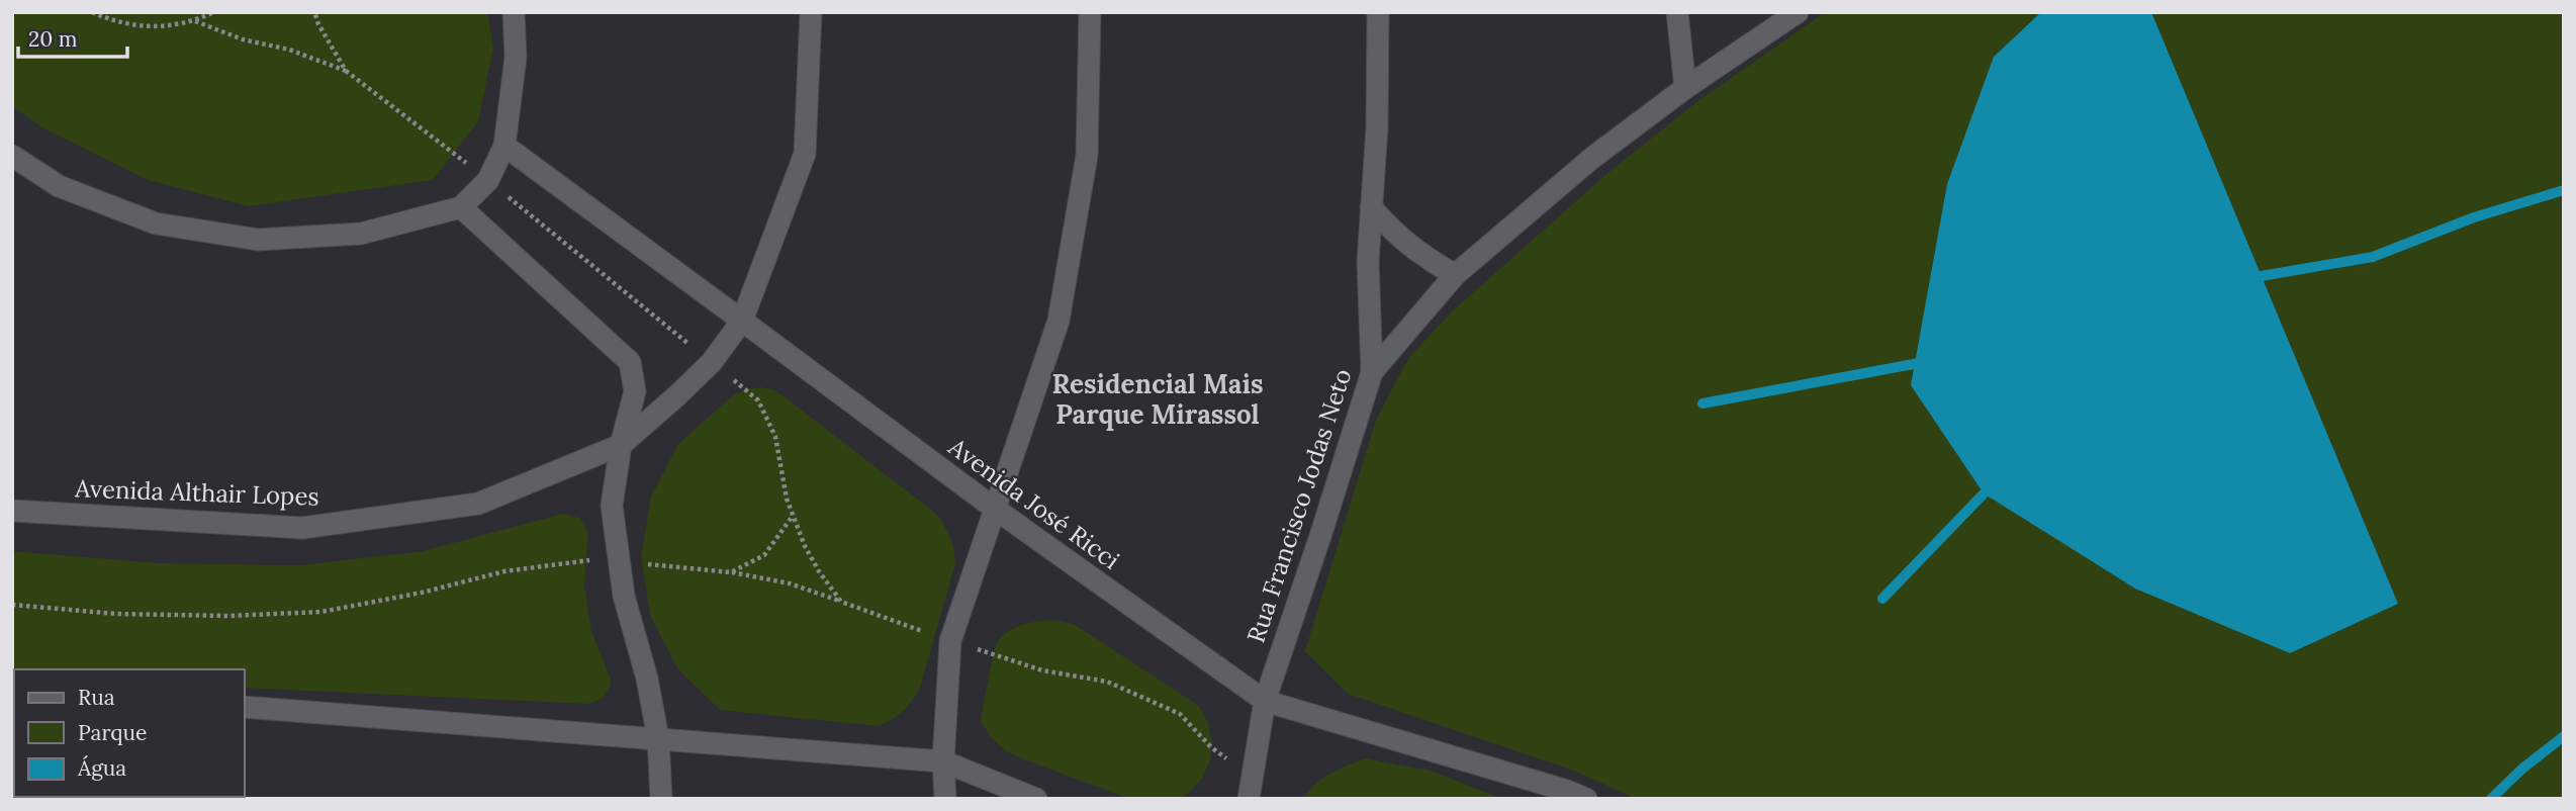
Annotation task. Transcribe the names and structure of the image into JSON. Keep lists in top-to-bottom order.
{
  "streets": {
    "street": ["Avenida Althair Lopes", "Avenida José Ricci", "Rua Francisco Jodas Neto"]
  },
  "crossings": [
    ["Avenida José Ricci", "Rua Francisco Jodas Neto"]
  ],
  "districts": ["Residencial Mais Parque Mirassol"],
  "legend": ["Rua", "Parque", "Água"],
  "scale_bar": "20 m"
}
